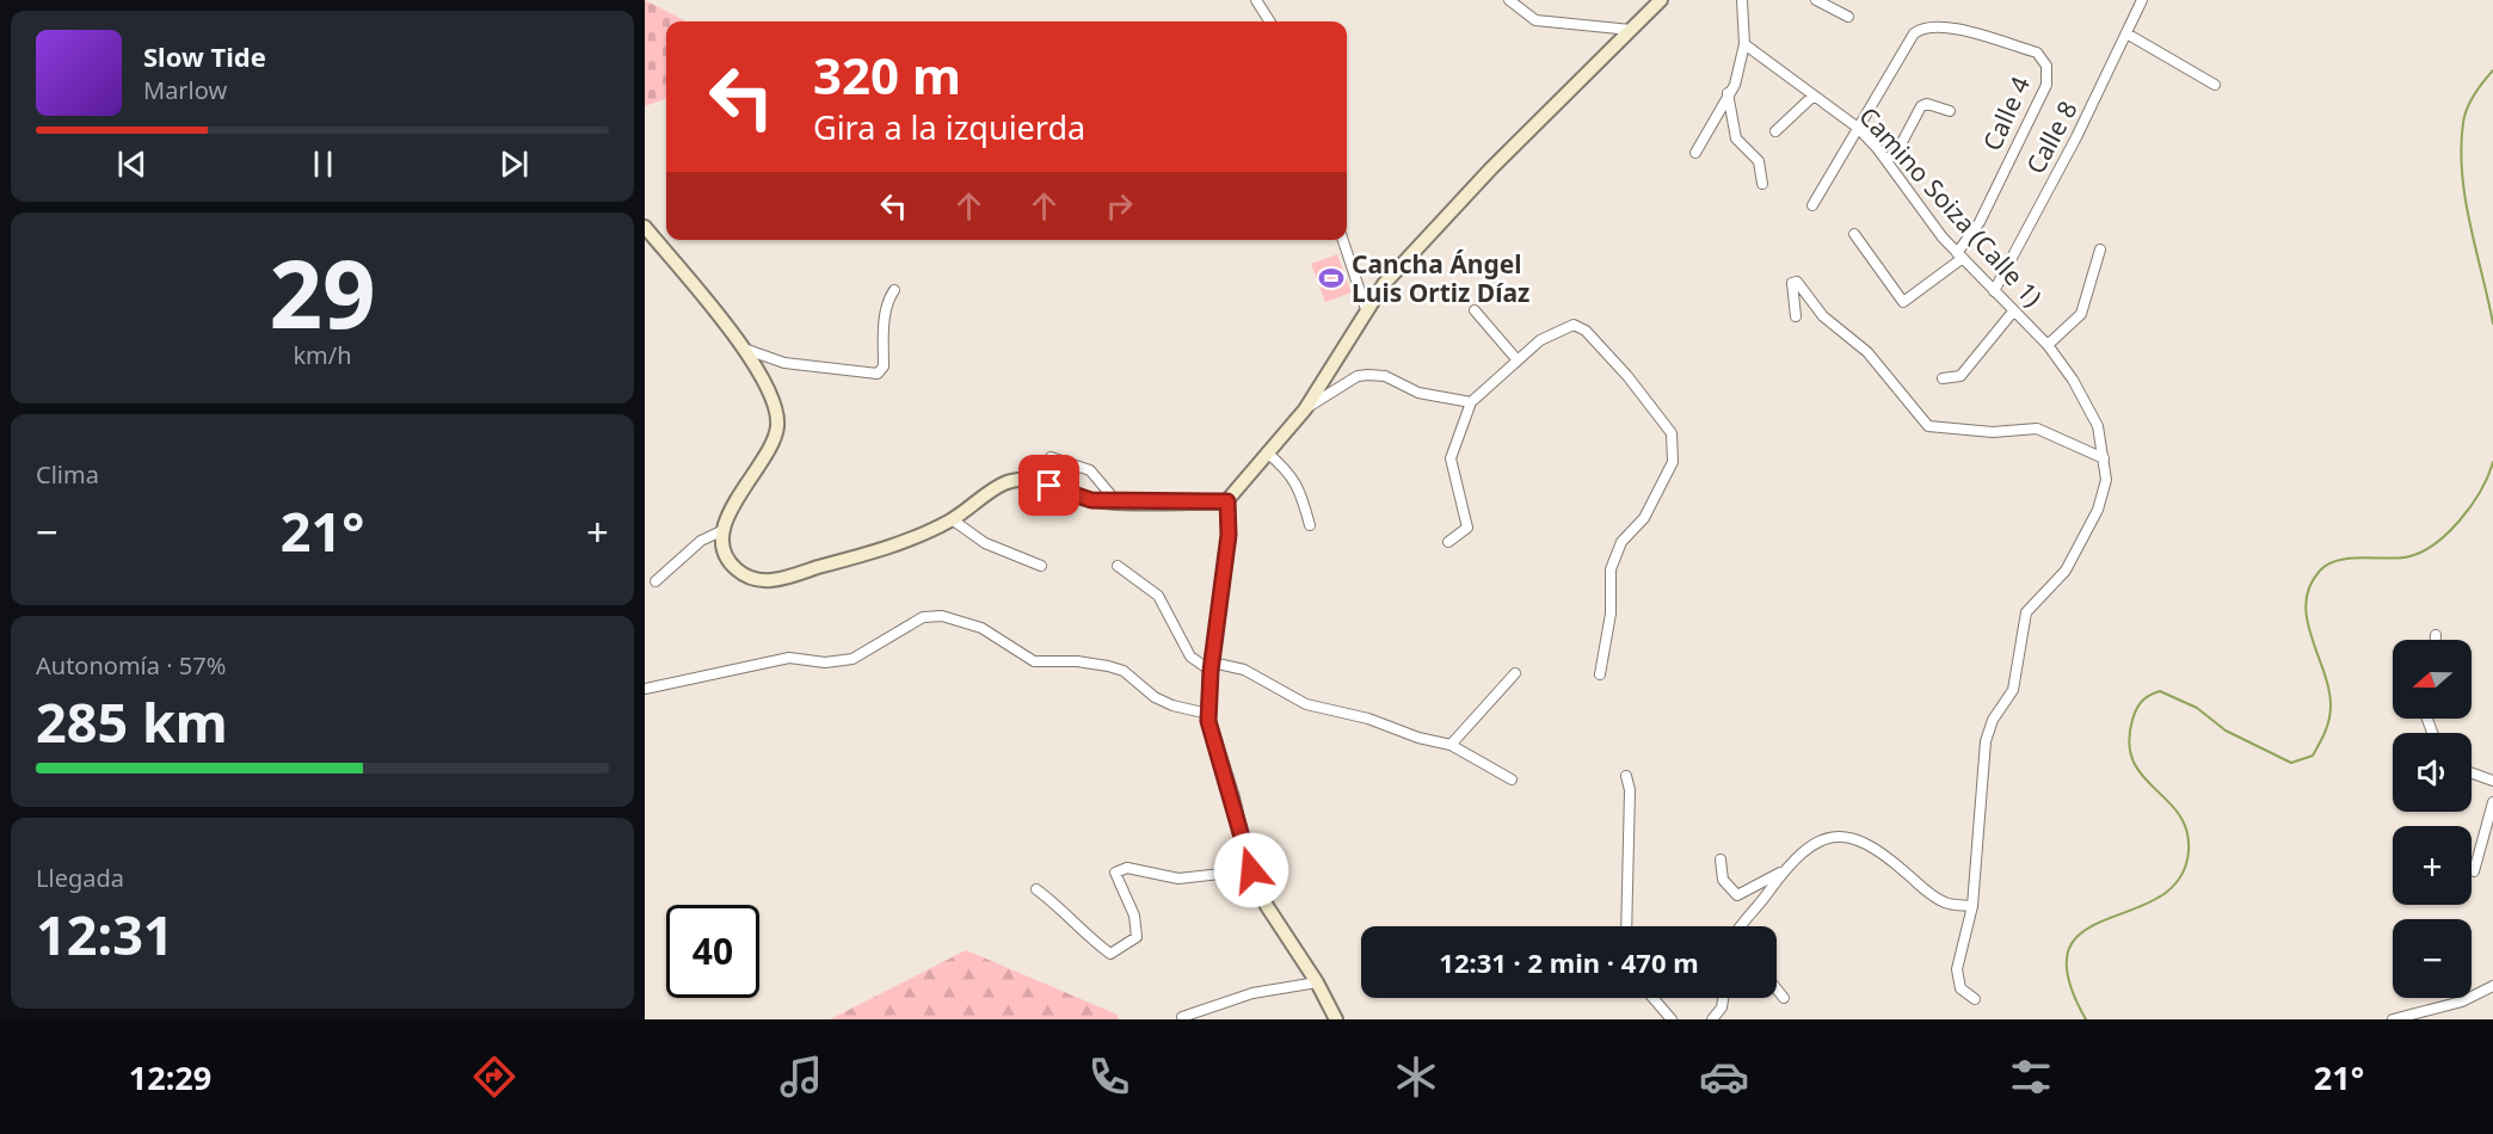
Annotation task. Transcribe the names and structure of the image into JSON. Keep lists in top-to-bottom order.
{
  "streets": {
    "street": ["Calle 4", "Calle 8", "Camino Soiza (Calle 1)"]
  },
  "crossings": [
    ["Calle 4", "Camino Soiza (Calle 1)"],
    ["Calle 8", "Camino Soiza (Calle 1)"]
  ],
  "places": {
    "sports": ["Cancha Ángel Luis Ortiz Díaz"]
  },
  "north": "left",
  "page": {
    "turn": ["320 m", "Gira a la izquierda"],
    "song": ["Slow Tide", "Marlow"],
    "tile": [
      ["29", "km/h"],
      "Clima",
      ["Autonomía · 57%", "285 km"],
      ["Llegada", "12:31"]
    ],
    "heat": ["−", "21°", "+"],
    "map_buttons": ["+", "−"],
    "limit": "40",
    "trip": "12:31 · 2 min · 470 m",
    "tabs": ["12:29", "21°"]
  }
}
